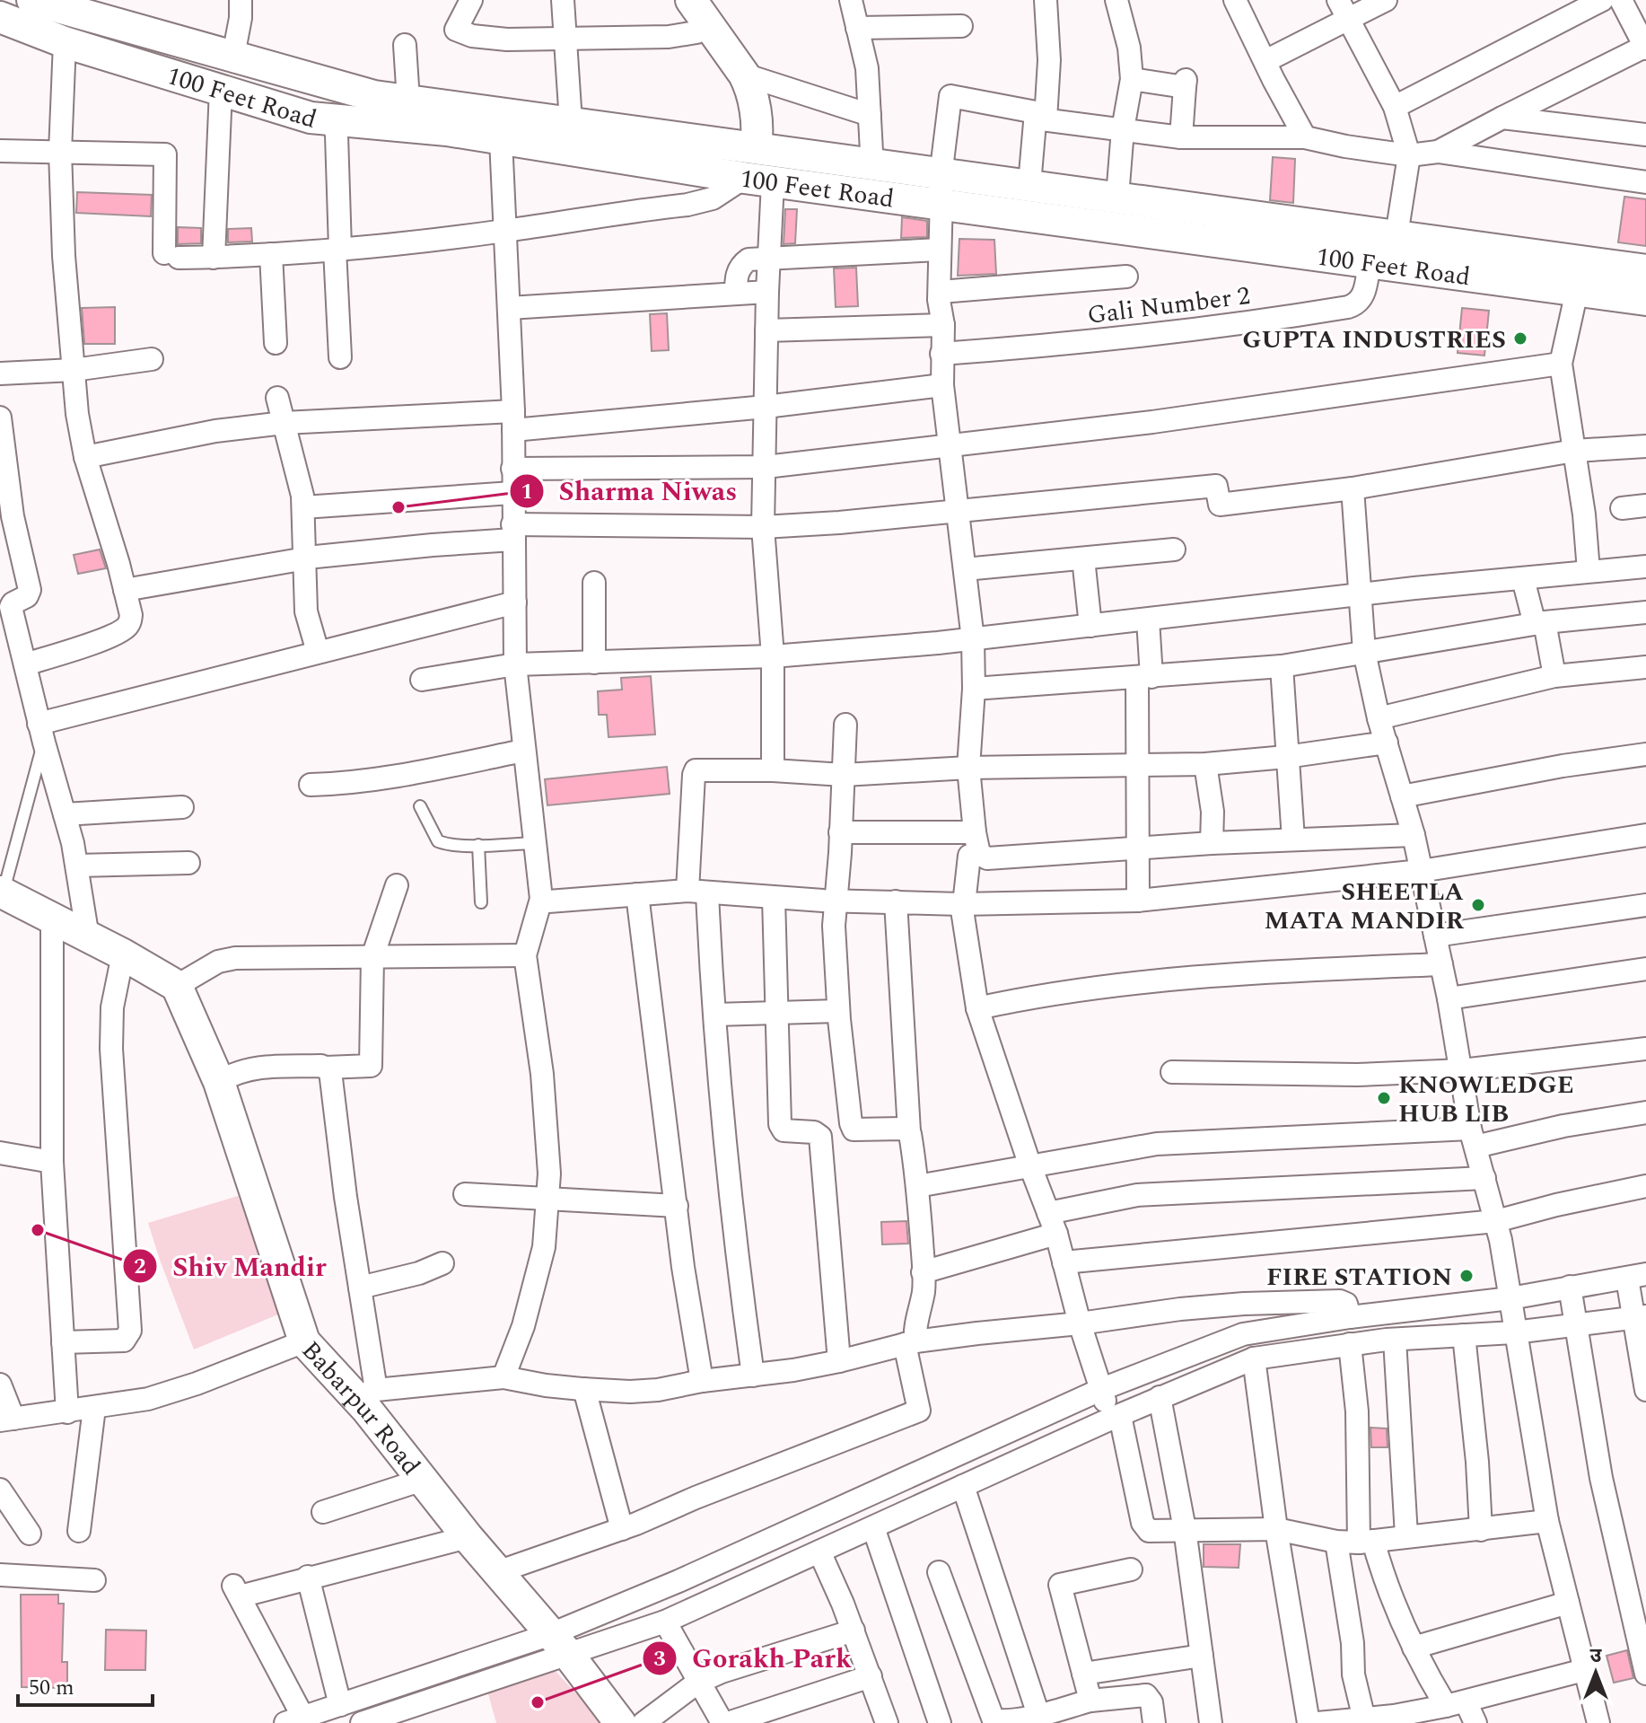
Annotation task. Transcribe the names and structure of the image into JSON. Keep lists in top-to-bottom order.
{
  "streets": {
    "main road": ["100 Feet Road", "Babarpur Road"],
    "street": ["Gali Number 2"]
  },
  "crossings": [
    ["100 Feet Road", "Gali Number 2"]
  ],
  "places": [
    "GUPTA INDUSTRIES",
    "Sharma Niwas",
    "SHEETLA MATA MANDIR",
    "KNOWLEDGE HUB LIB",
    "Shiv Mandir",
    "FIRE STATION",
    "Gorakh Park"
  ],
  "scale_bar": "50 m",
  "north": "top"
}
